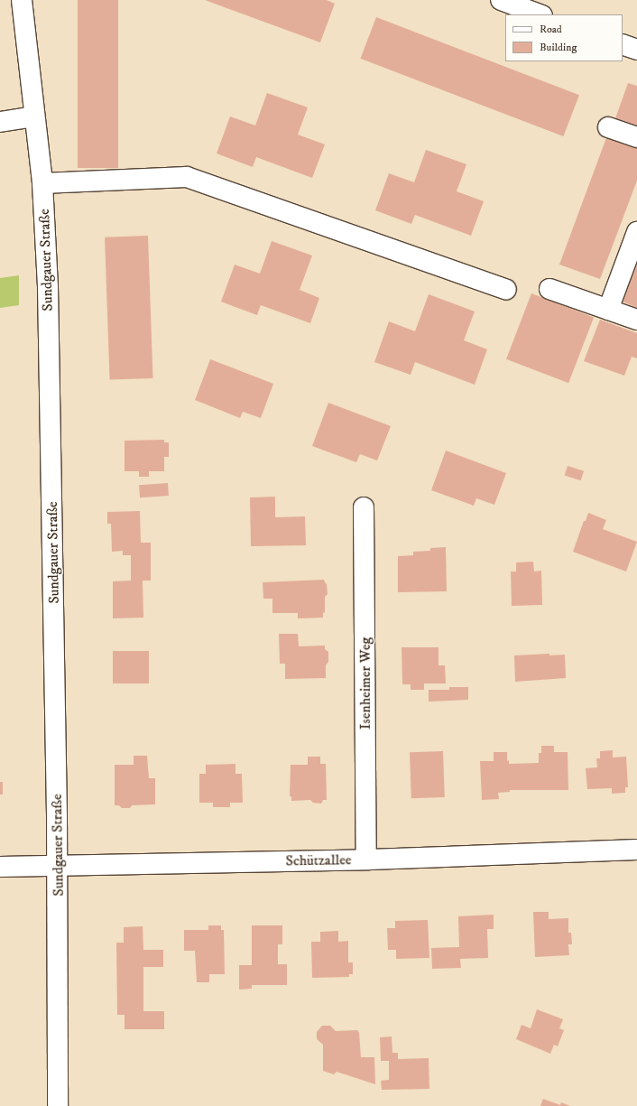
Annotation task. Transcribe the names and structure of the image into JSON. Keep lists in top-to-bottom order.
{
  "streets": {
    "street": ["Sundgauer Straße", "Isenheimer Weg", "Schützallee"]
  },
  "crossings": [
    ["Sundgauer Straße", "Schützallee"],
    ["Isenheimer Weg", "Schützallee"]
  ],
  "legend": ["Road", "Building"]
}
